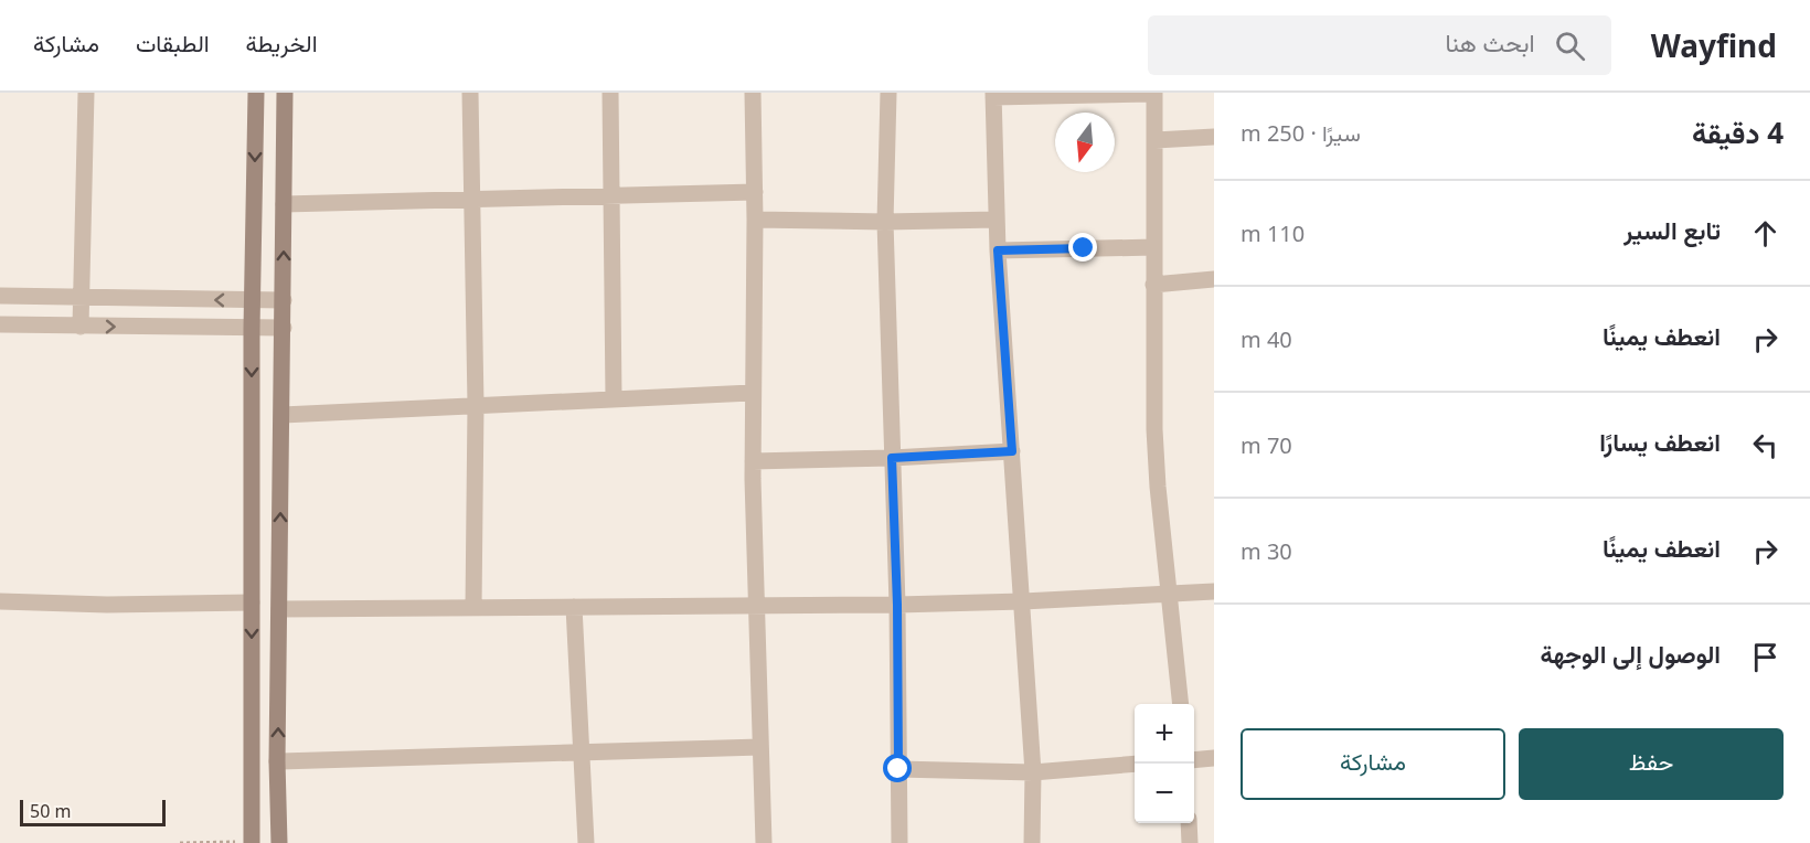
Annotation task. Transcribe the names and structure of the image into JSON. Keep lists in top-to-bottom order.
{
  "scale_bar": "50 m",
  "north": "bottom",
  "page": {
    "header": "Wayfind",
    "search": "ابحث هنا",
    "nav": ["الخريطة", "الطبقات", "مشاركة"],
    "heading": ["4 دقيقة", "سيرًا · 250 m"],
    "list": [
      ["تابع السير", "110 m"],
      ["انعطف يمينًا", "40 m"],
      ["انعطف يسارًا", "70 m"],
      ["انعطف يمينًا", "30 m"],
      "الوصول إلى الوجهة"
    ],
    "map_buttons": ["+", "−"],
    "buttons": ["حفظ", "مشاركة"],
    "scale": "50 m"
  }
}
